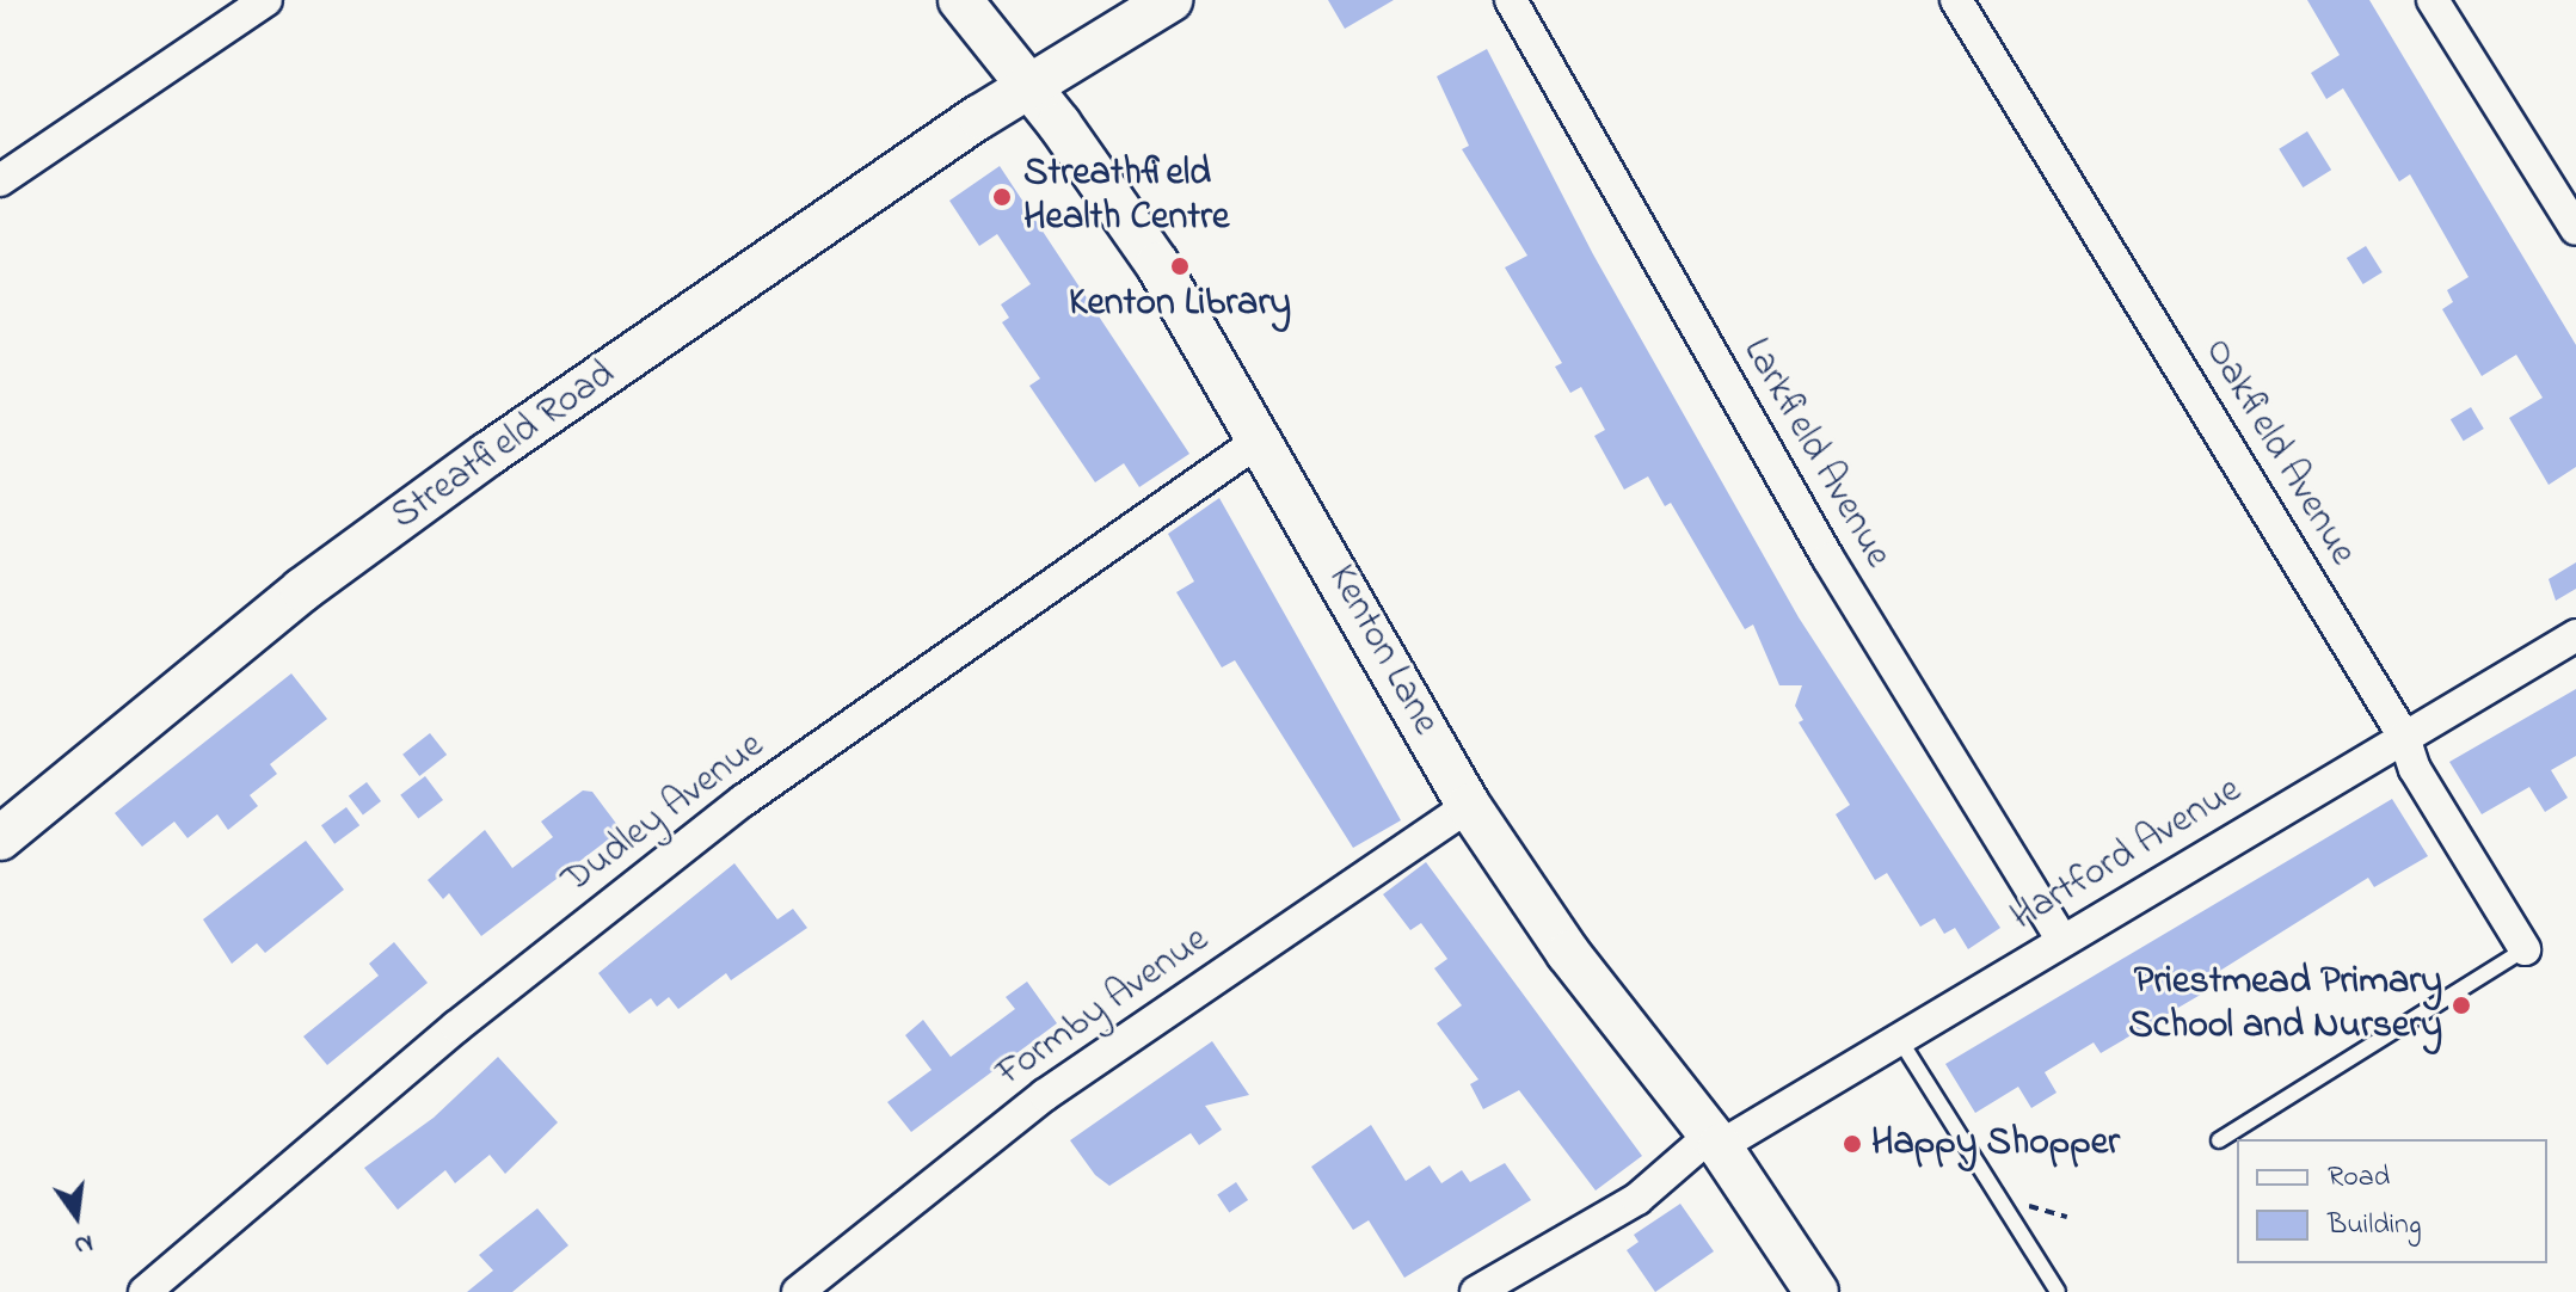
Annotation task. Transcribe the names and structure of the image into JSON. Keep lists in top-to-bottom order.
{
  "streets": {
    "street": [
      "Streatfield Road",
      "Oakfield Avenue",
      "Larkfield Avenue",
      "Kenton Lane",
      "Dudley Avenue",
      "Hartford Avenue",
      "Formby Avenue"
    ]
  },
  "crossings": [
    ["Streatfield Road", "Kenton Lane"],
    ["Oakfield Avenue", "Hartford Avenue"],
    ["Larkfield Avenue", "Hartford Avenue"],
    ["Kenton Lane", "Dudley Avenue"],
    ["Kenton Lane", "Hartford Avenue"],
    ["Kenton Lane", "Formby Avenue"]
  ],
  "places": [
    "Streathfield Health Centre",
    "Kenton Library",
    "Priestmead Primary School and Nursery",
    "Happy Shopper"
  ],
  "legend": ["Road", "Building"],
  "north": "bottom"
}
